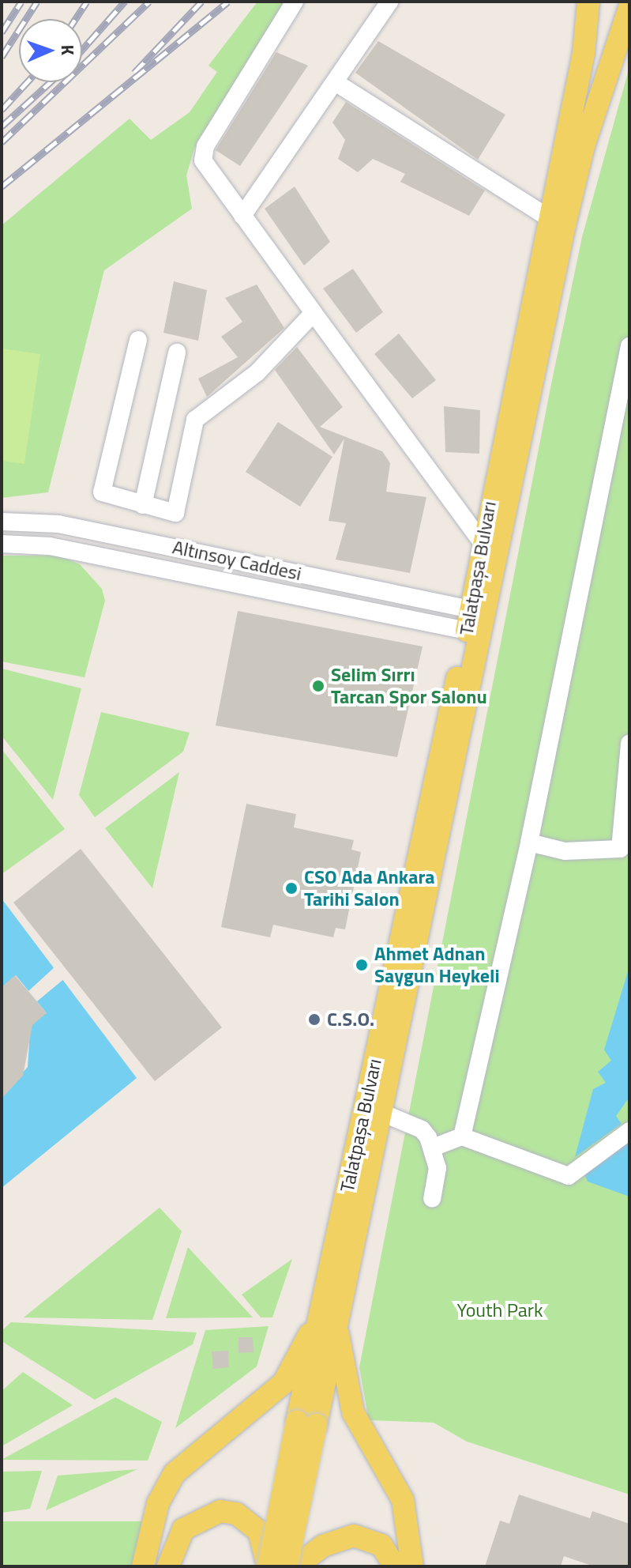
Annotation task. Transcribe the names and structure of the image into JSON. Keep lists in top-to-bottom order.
{
  "streets": {
    "main road": ["Talatpaşa Bulvarı"],
    "street": ["Altınsoy Caddesi"]
  },
  "crossings": [
    ["Altınsoy Caddesi", "Talatpaşa Bulvarı"]
  ],
  "parks": ["Youth Park"],
  "places": [
    "Selim Sırrı Tarcan Spor Salonu",
    "CSO Ada Ankara Tarihi Salon",
    "Ahmet Adnan Saygun Heykeli",
    "C.S.O."
  ],
  "north": "right"
}
